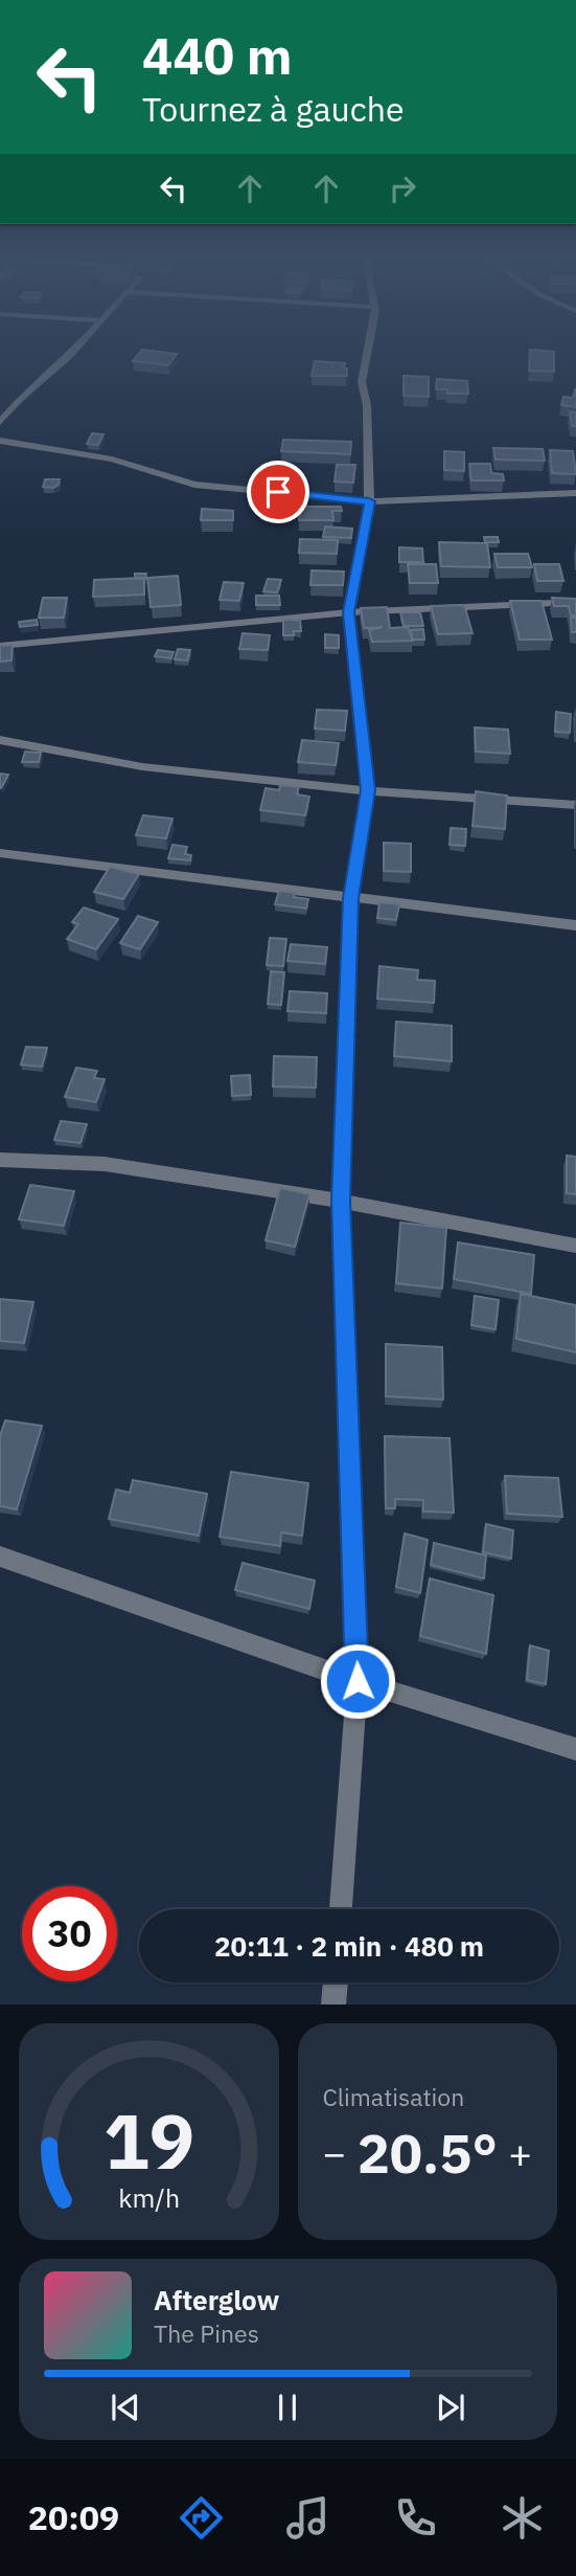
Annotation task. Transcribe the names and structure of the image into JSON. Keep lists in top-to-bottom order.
{
  "page": {
    "turn": ["440 m", "Tournez à gauche"],
    "limit": "30",
    "trip": "20:11 · 2 min · 480 m",
    "tile": "Climatisation",
    "heat": ["−", "20.5°", "+"],
    "song": ["Afterglow", "The Pines"],
    "tabs": "20:09",
    "gauge": ["19", "km/h"]
  }
}
